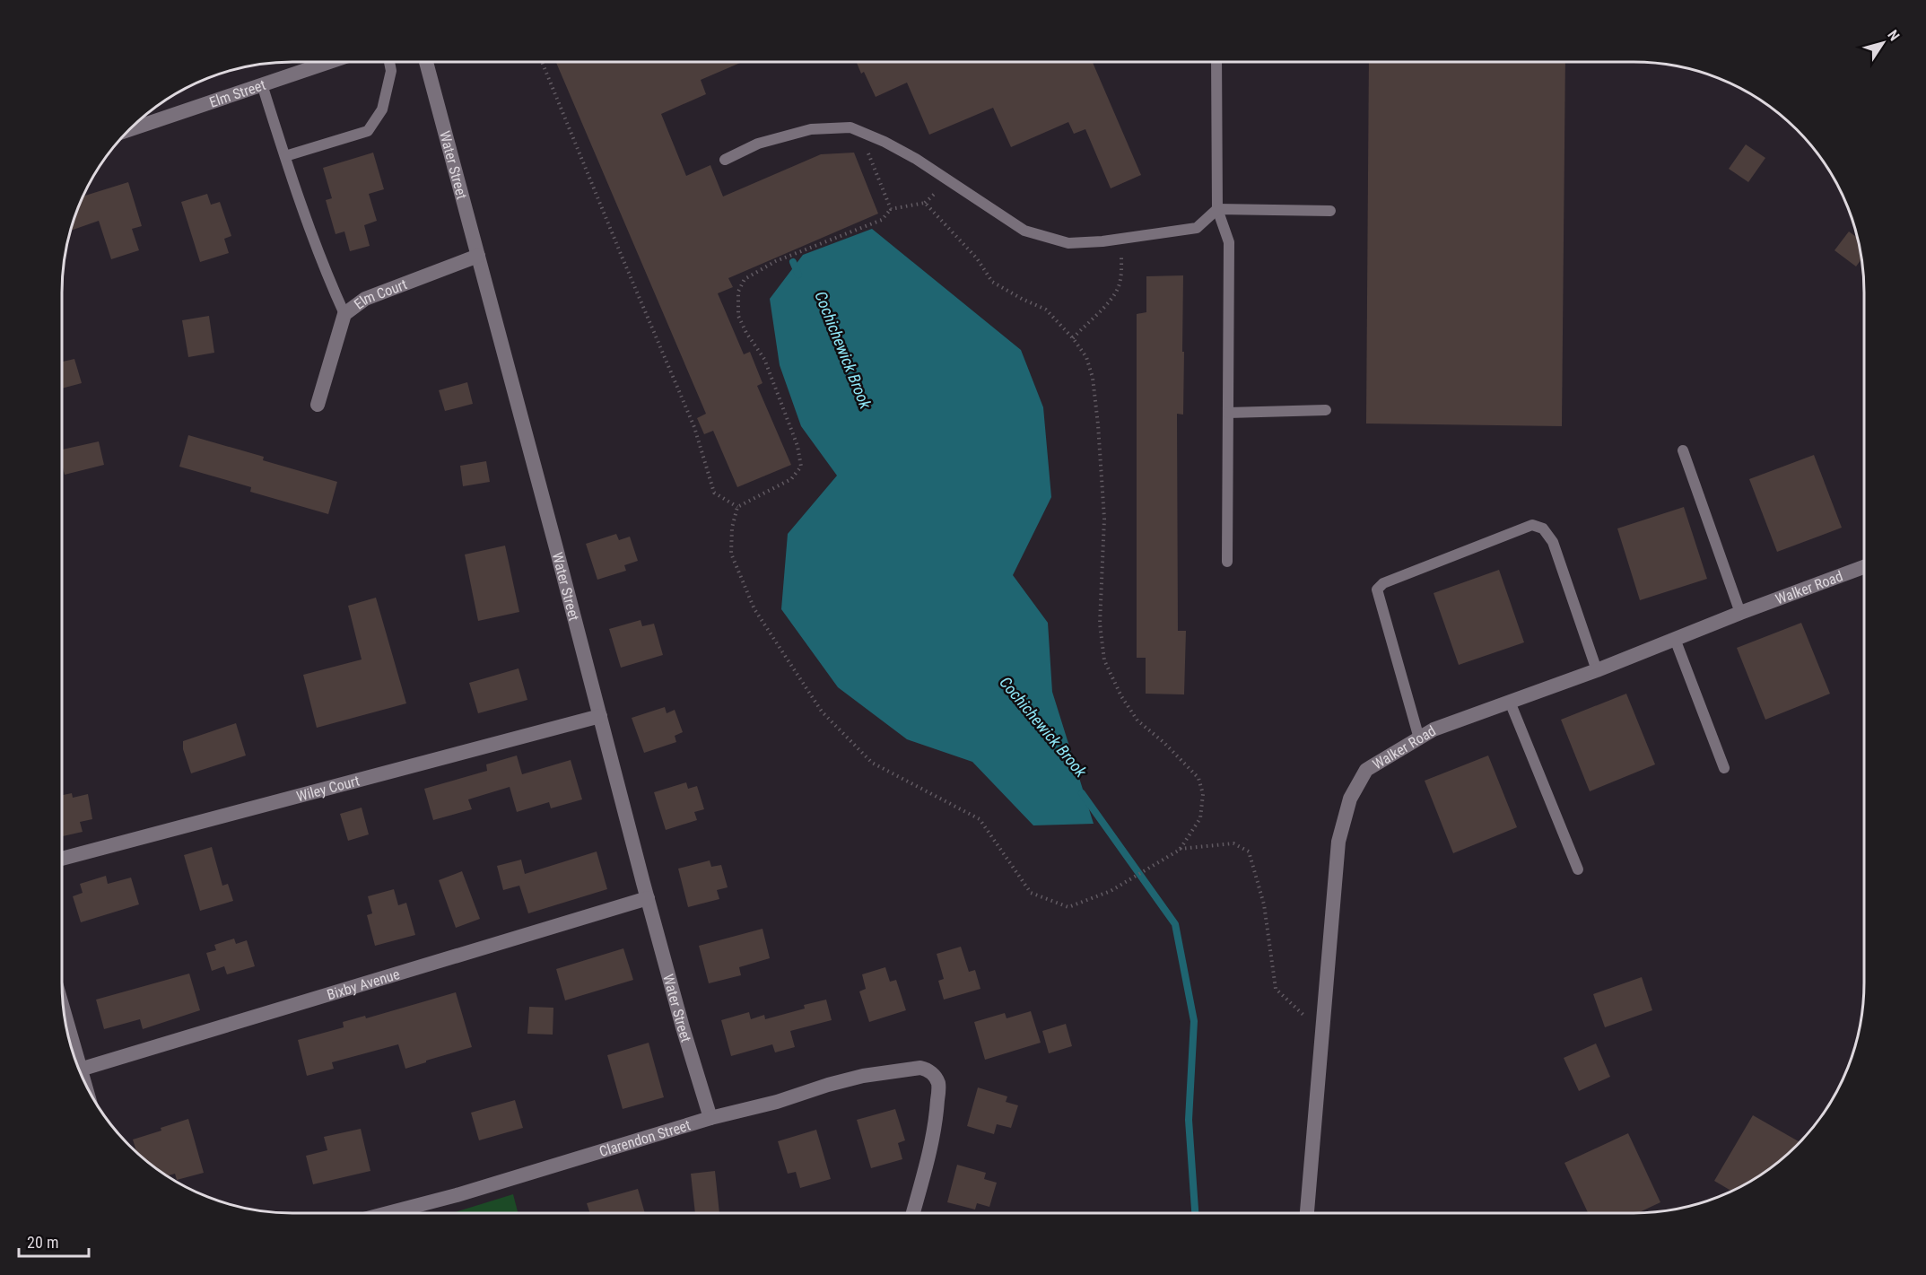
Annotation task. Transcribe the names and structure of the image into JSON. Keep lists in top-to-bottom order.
{
  "streets": {
    "street": [
      "Elm Street",
      "Water Street",
      "Elm Court",
      "Walker Road",
      "Wiley Court",
      "Bixby Avenue",
      "Clarendon Street"
    ]
  },
  "crossings": [
    ["Water Street", "Elm Court"],
    ["Water Street", "Wiley Court"],
    ["Water Street", "Bixby Avenue"],
    ["Water Street", "Clarendon Street"]
  ],
  "water": ["Cochichewick Brook"],
  "scale_bar": "20 m",
  "north": "top right"
}
